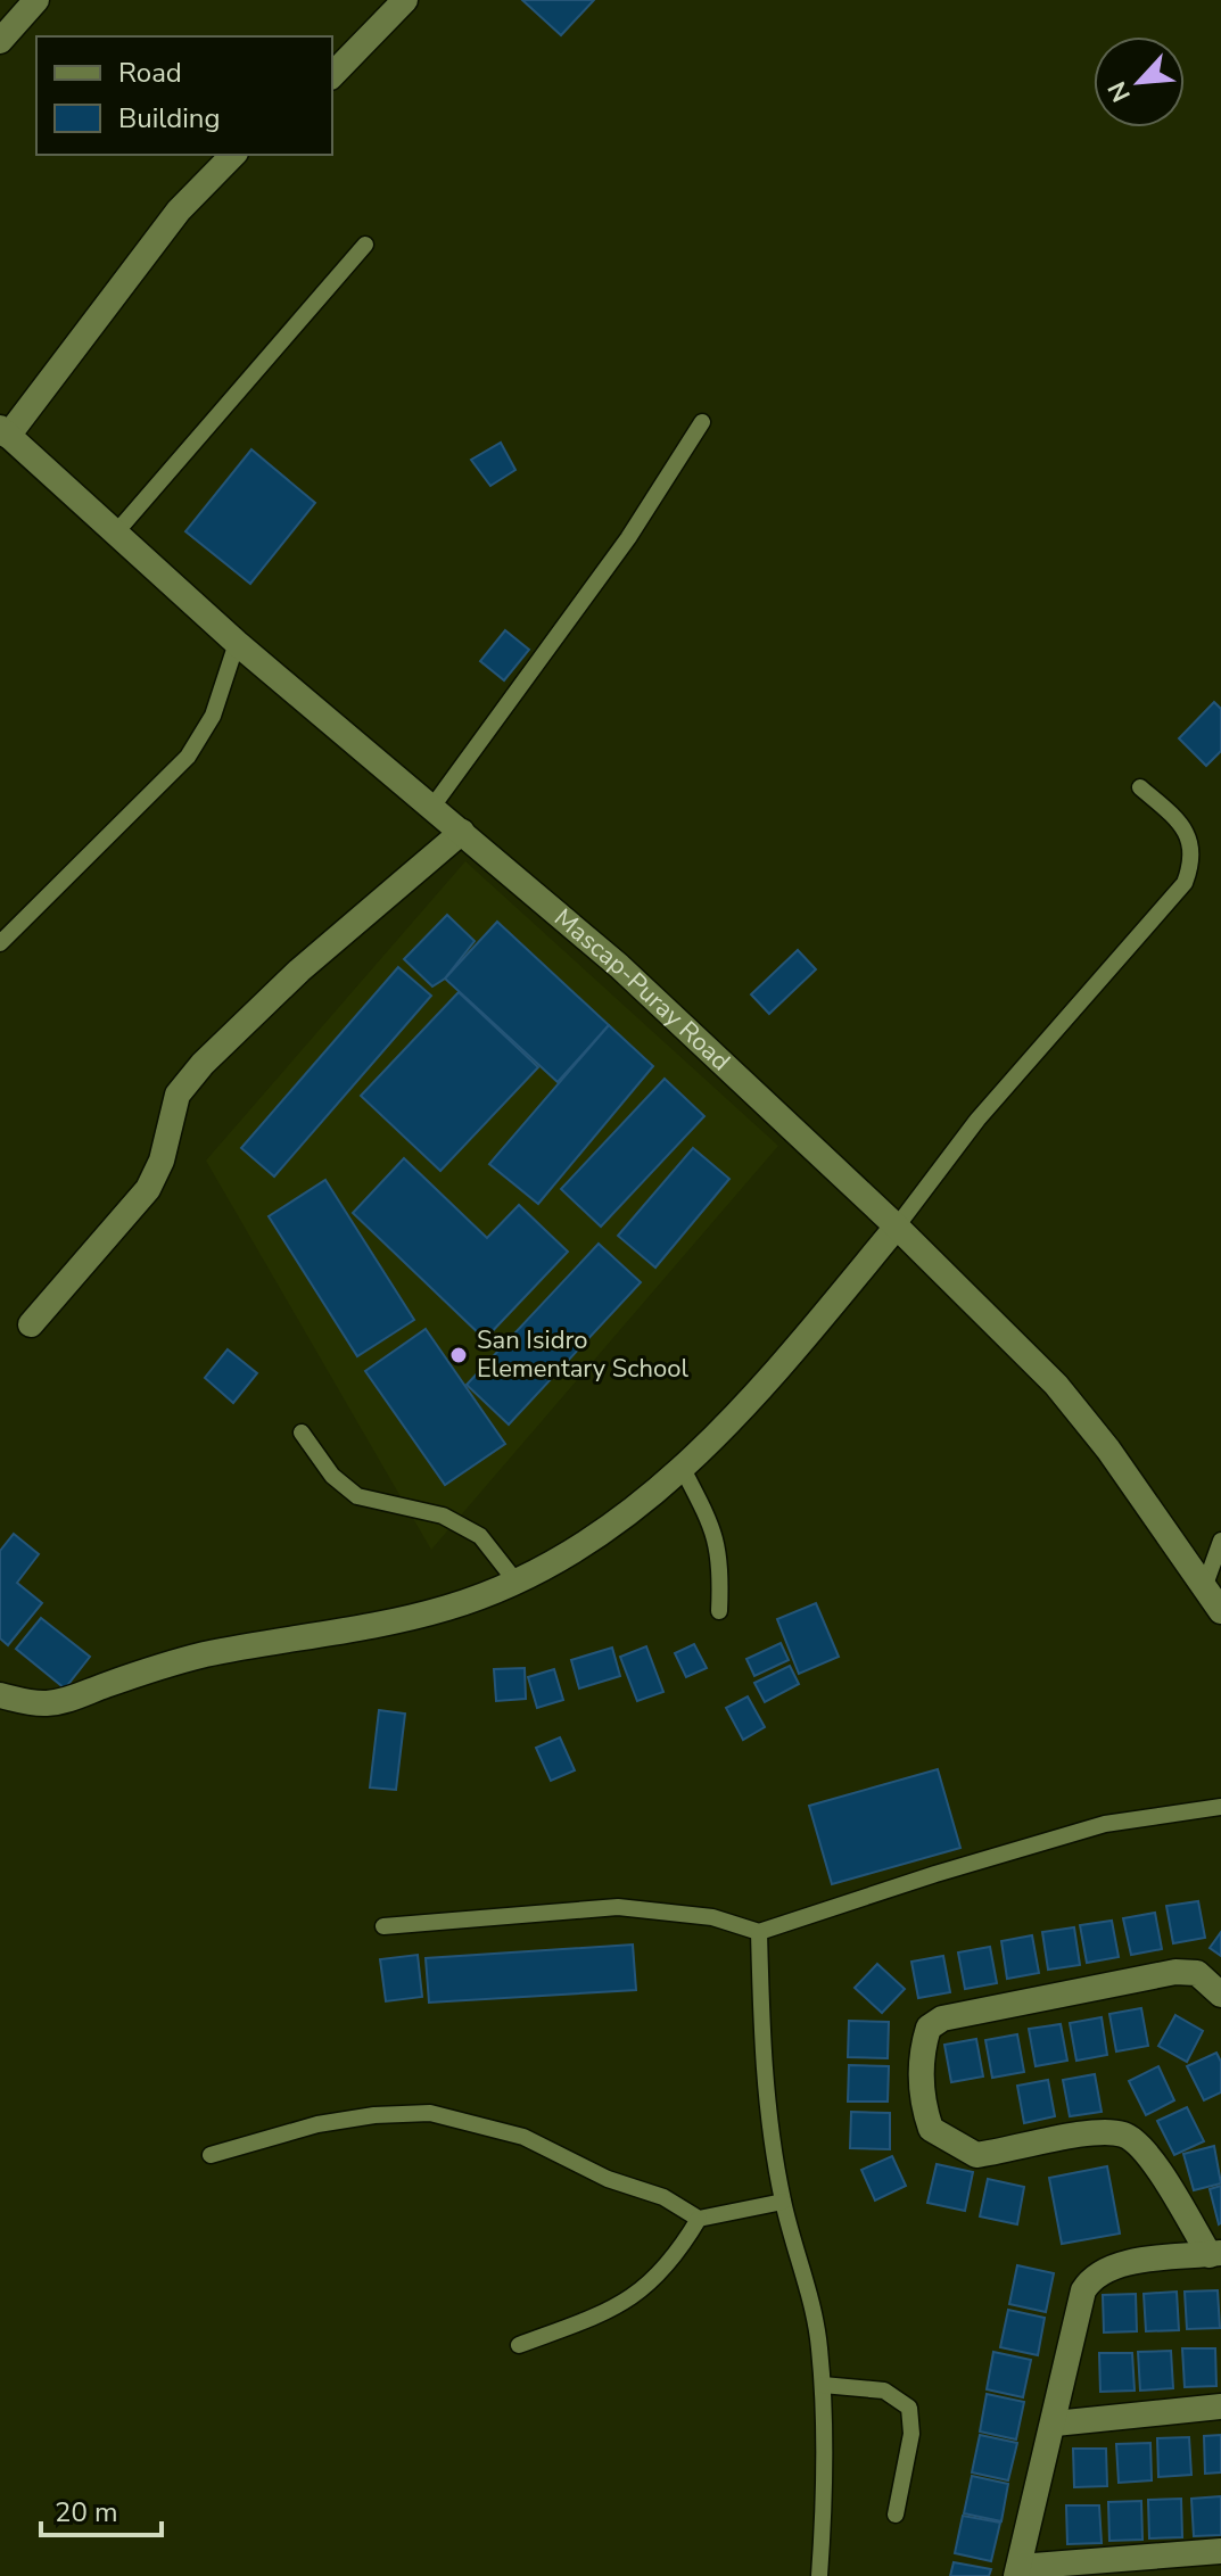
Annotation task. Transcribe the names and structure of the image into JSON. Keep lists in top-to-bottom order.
{
  "streets": {
    "street": ["Mascap-Puray Road"]
  },
  "places": ["San Isidro Elementary School"],
  "legend": ["Road", "Building"],
  "scale_bar": "20 m",
  "north": "bottom left"
}
